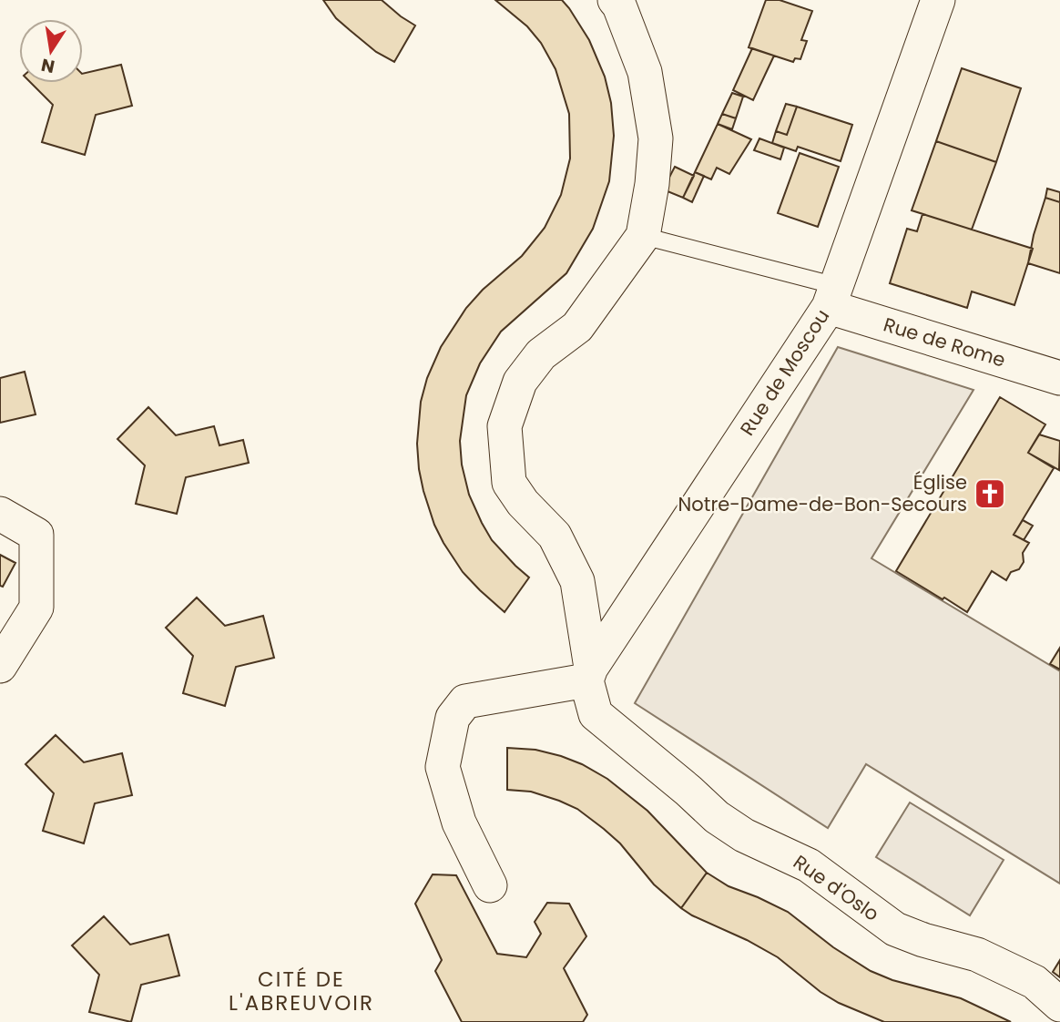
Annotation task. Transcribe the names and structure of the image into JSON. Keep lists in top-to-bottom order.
{
  "streets": {
    "street": ["Rue de Rome", "Rue de Moscou", "Rue d'Oslo"]
  },
  "crossings": [
    ["Rue de Rome", "Rue de Moscou"],
    ["Rue de Moscou", "Rue d'Oslo"]
  ],
  "districts": ["CITÉ DE L'ABREUVOIR"],
  "places": {
    "church": ["Église Notre-Dame-de-Bon-Secours"]
  },
  "north": "bottom"
}
